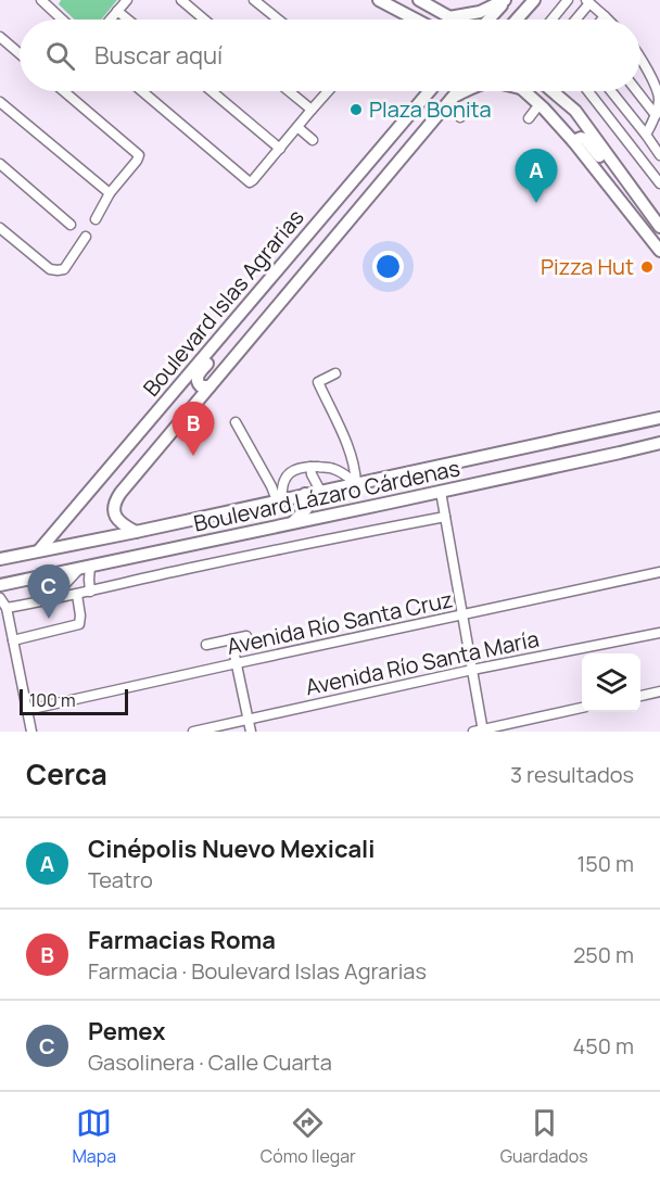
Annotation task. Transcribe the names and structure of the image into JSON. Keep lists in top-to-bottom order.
{
  "streets": {
    "main road": ["Boulevard Islas Agrarias", "Boulevard Lázaro Cárdenas"],
    "street": ["Avenida Río Santa Cruz", "Avenida Río Santa María"]
  },
  "crossings": [
    ["Boulevard Islas Agrarias", "Boulevard Lázaro Cárdenas"]
  ],
  "places": ["Plaza Bonita", "Pizza Hut"],
  "scale_bar": "100 m",
  "page": {
    "search": "Buscar aquí",
    "pins": ["A", "B", "C"],
    "scale": "100 m",
    "heading": ["Cerca", "3 resultados"],
    "list": [
      {
        "mark": "A",
        "name": "Cinépolis Nuevo Mexicali",
        "note": "Teatro",
        "value": "150 m"
      },
      {
        "mark": "B",
        "name": "Farmacias Roma",
        "note": "Farmacia · Boulevard Islas Agrarias",
        "value": "250 m"
      },
      {
        "mark": "C",
        "name": "Pemex",
        "note": "Gasolinera · Calle Cuarta",
        "value": "450 m"
      }
    ],
    "nav": ["Mapa", "Cómo llegar", "Guardados"]
  }
}
